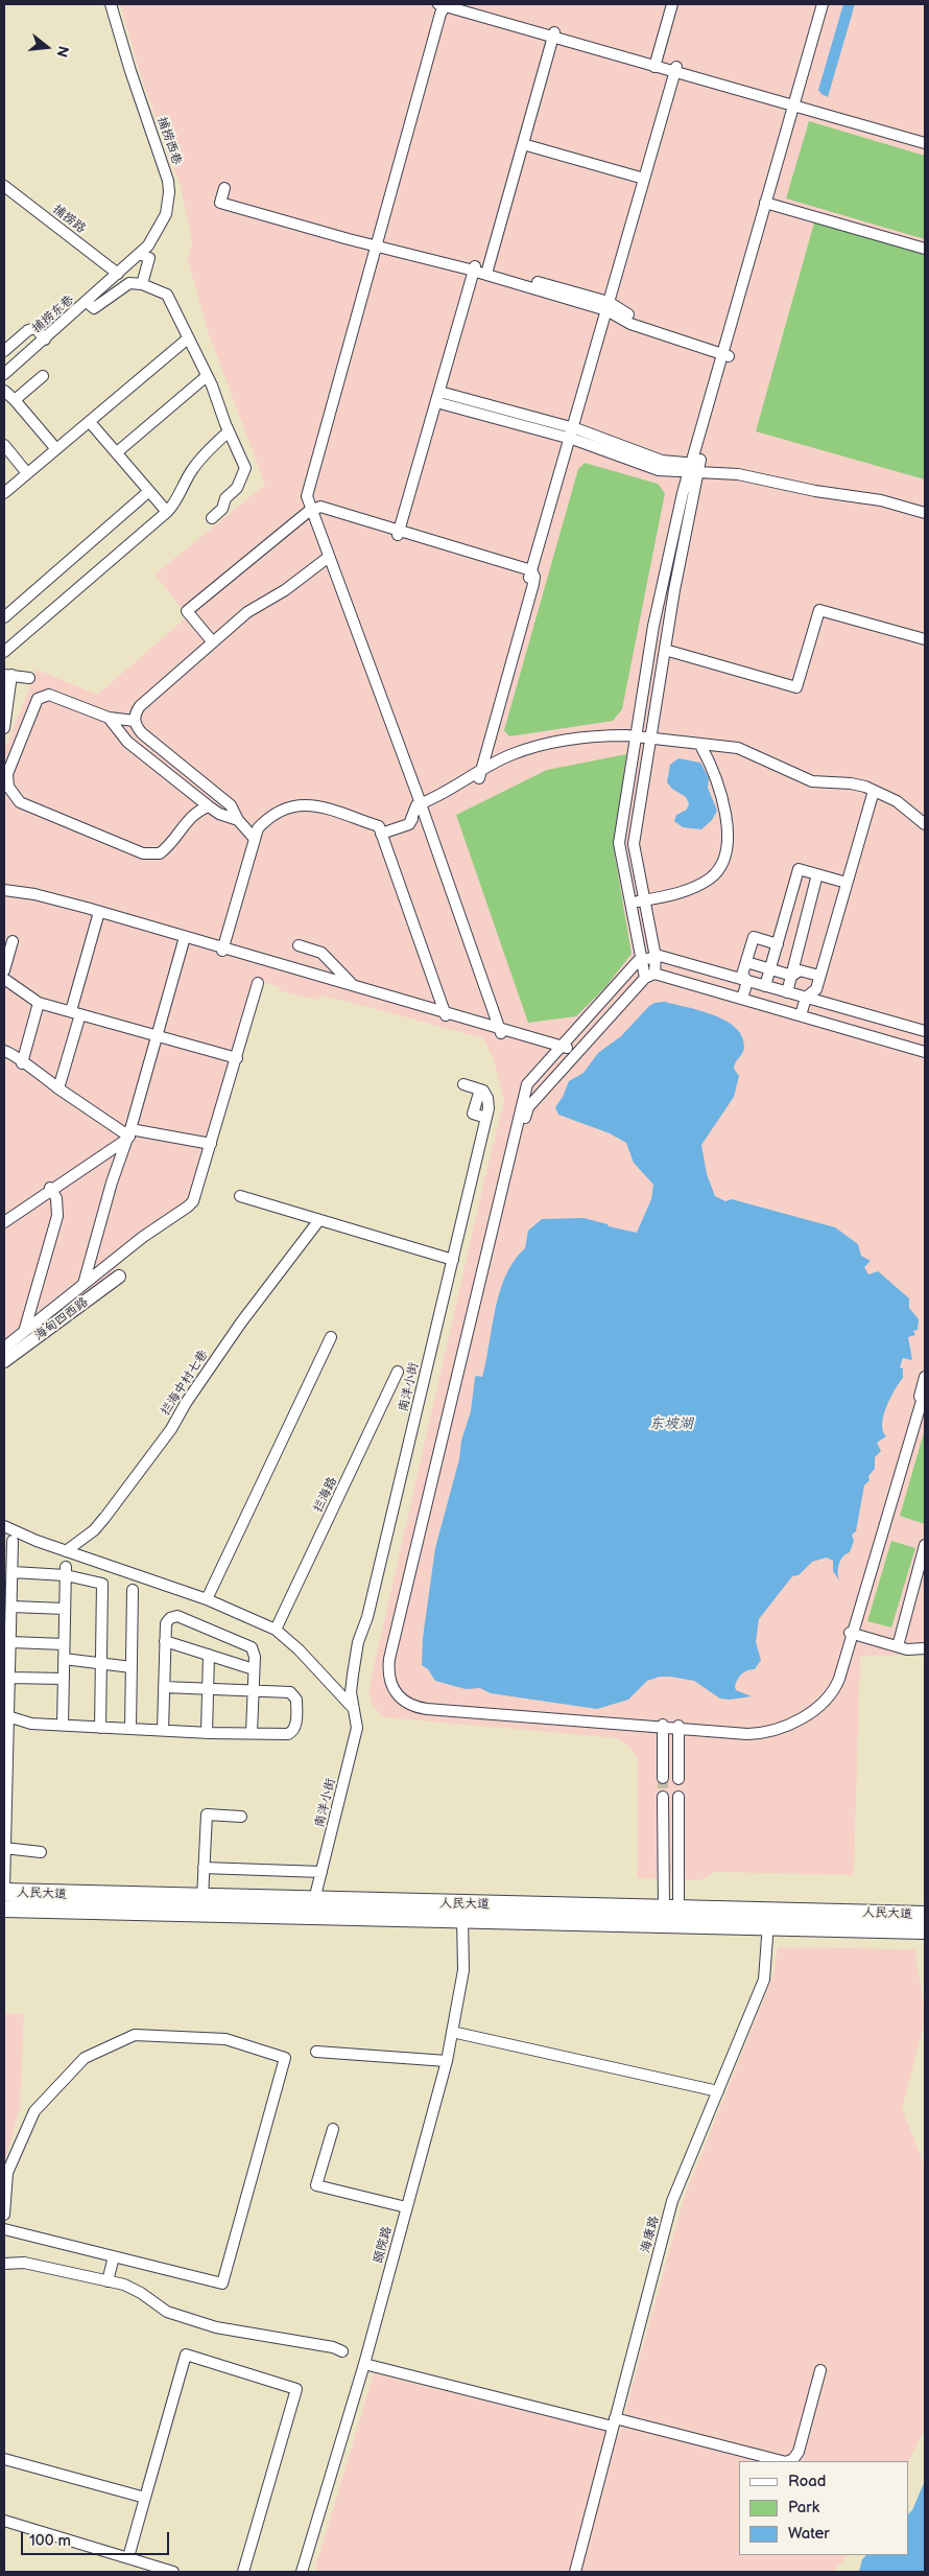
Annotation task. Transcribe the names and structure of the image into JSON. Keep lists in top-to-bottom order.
{
  "streets": {
    "main road": ["人民大道"],
    "street": [
      "捕捞西巷",
      "捕捞路",
      "捕捞东巷",
      "海甸四西路",
      "拦海中村七巷",
      "南洋小街",
      "拦海路",
      "海康路",
      "颐院路"
    ]
  },
  "crossings": [
    ["捕捞西巷", "捕捞路"],
    ["捕捞西巷", "捕捞东巷"],
    ["捕捞路", "捕捞东巷"],
    ["南洋小街", "人民大道"],
    ["人民大道", "海康路"],
    ["人民大道", "颐院路"]
  ],
  "water": ["东坡湖"],
  "legend": ["Road", "Park", "Water"],
  "scale_bar": "100 m",
  "north": "right"
}
